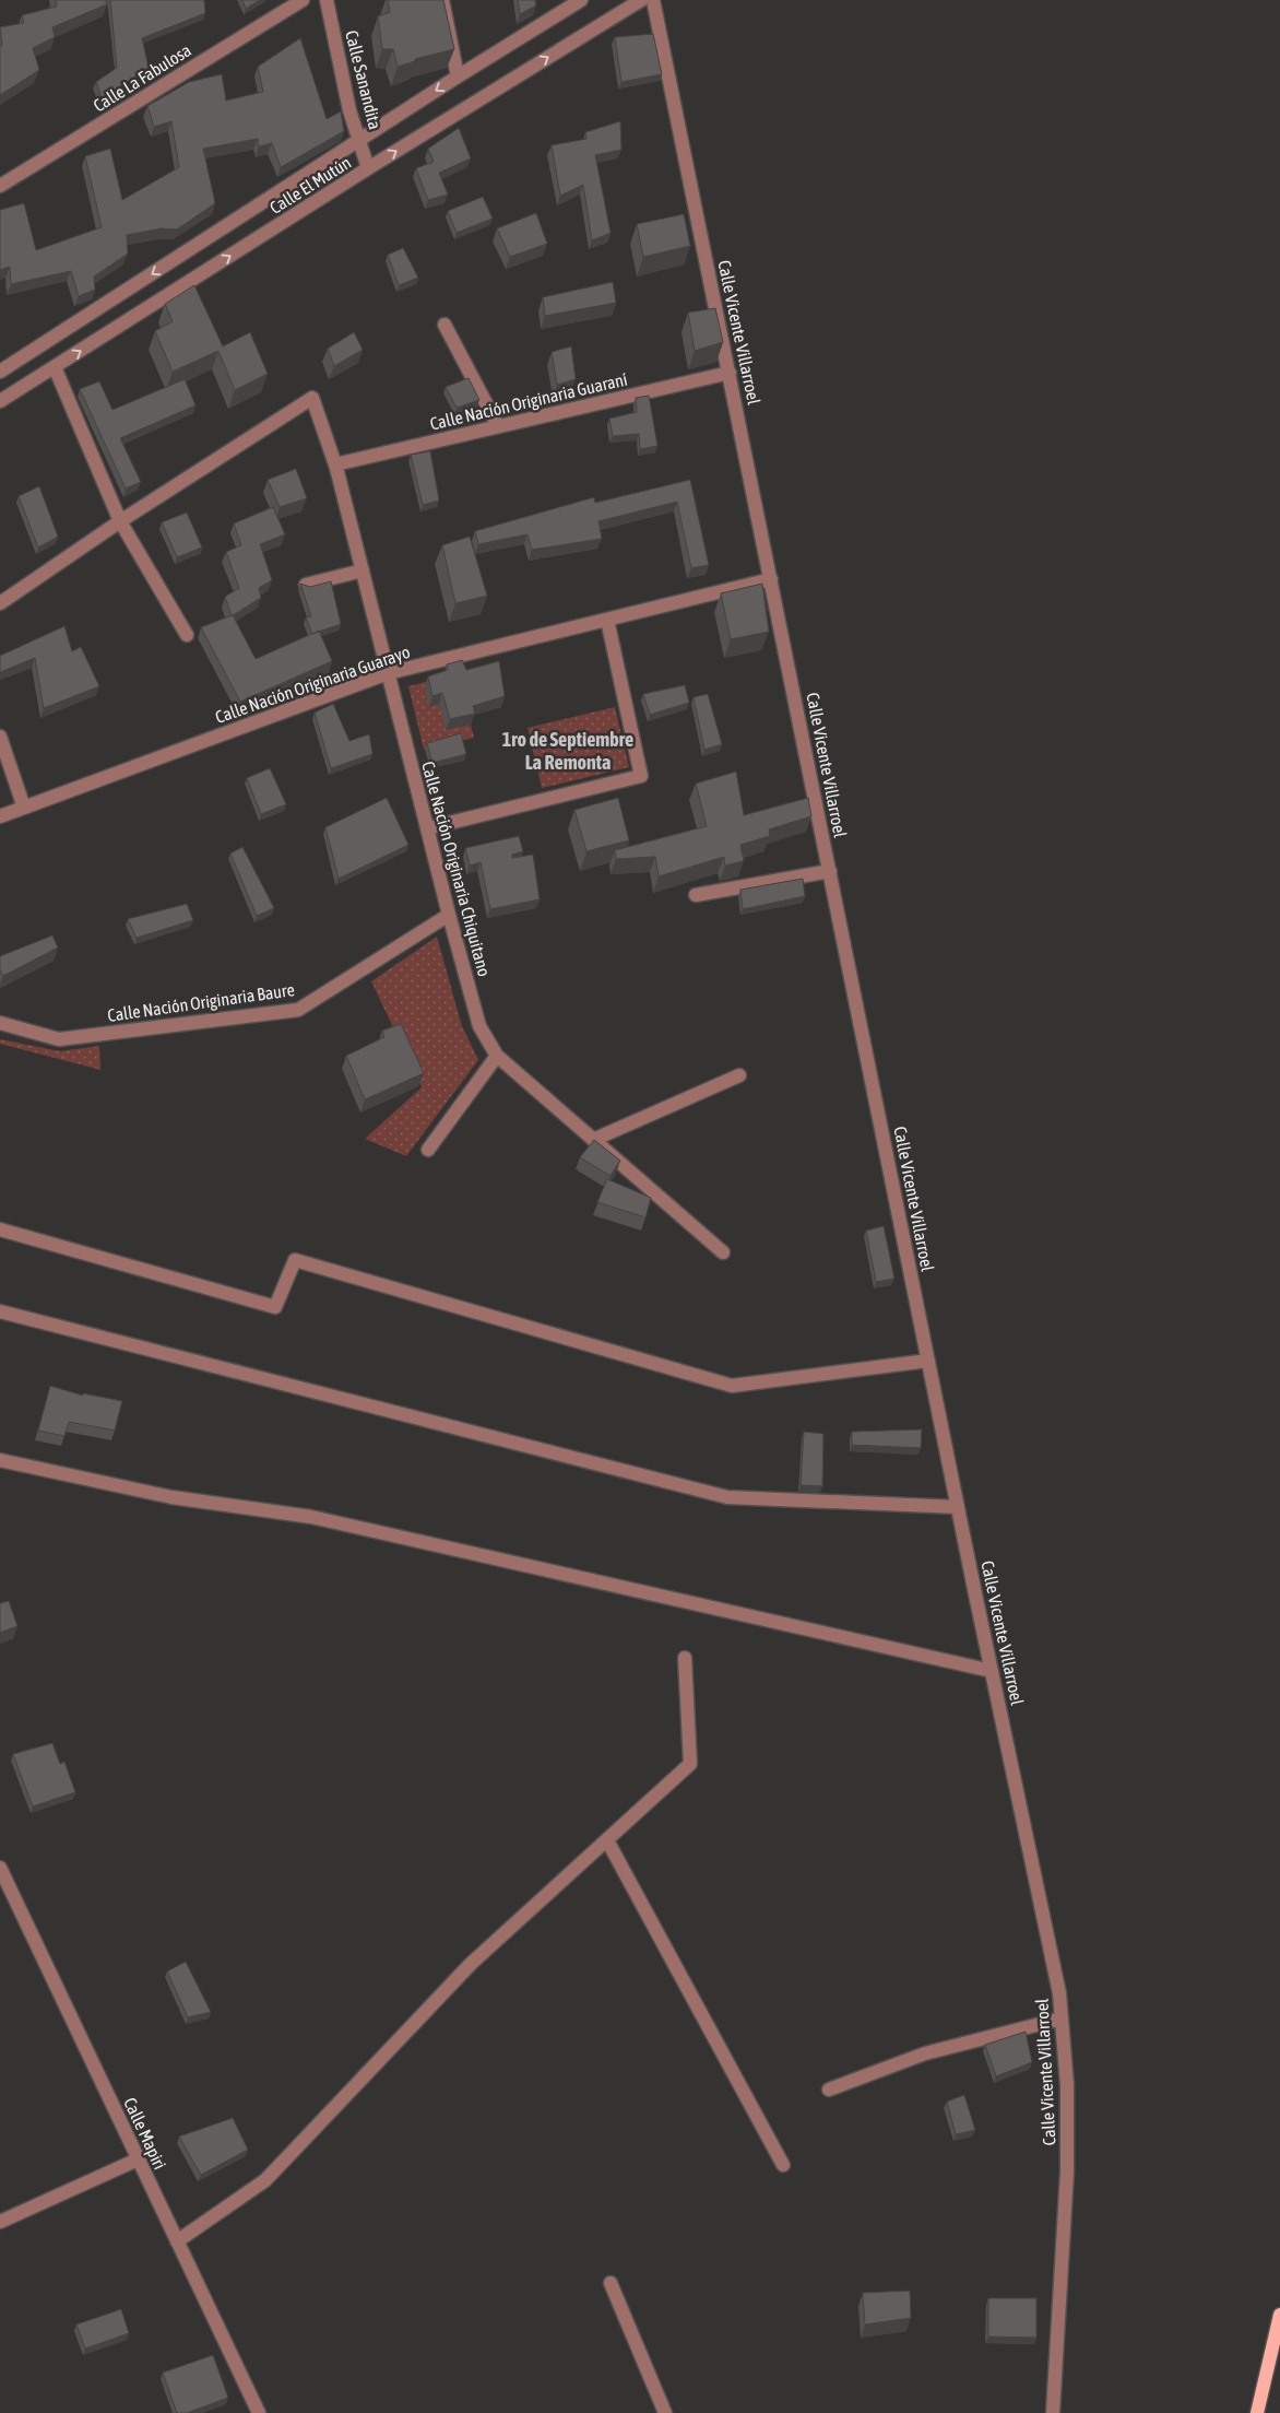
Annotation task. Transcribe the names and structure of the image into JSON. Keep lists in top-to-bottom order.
{
  "streets": {
    "street": [
      "Calle La Fabulosa",
      "Calle Sanandita",
      "Calle El Mutún",
      "Calle Vicente Villarroel",
      "Calle Nación Originaria Guaraní",
      "Calle Nación Originaria Guarayo",
      "Calle Nación Originaria Chiquitano",
      "Calle Nación Originaria Baure",
      "Calle Mapiri"
    ]
  },
  "crossings": [
    ["Calle Sanandita", "Calle El Mutún"],
    ["Calle Vicente Villarroel", "Calle Nación Originaria Guaraní"],
    ["Calle Vicente Villarroel", "Calle Nación Originaria Guarayo"],
    ["Calle Nación Originaria Guaraní", "Calle Nación Originaria Chiquitano"],
    ["Calle Nación Originaria Guarayo", "Calle Nación Originaria Chiquitano"],
    ["Calle Nación Originaria Chiquitano", "Calle Nación Originaria Baure"]
  ],
  "districts": ["1ro de Septiembre La Remonta"]
}
